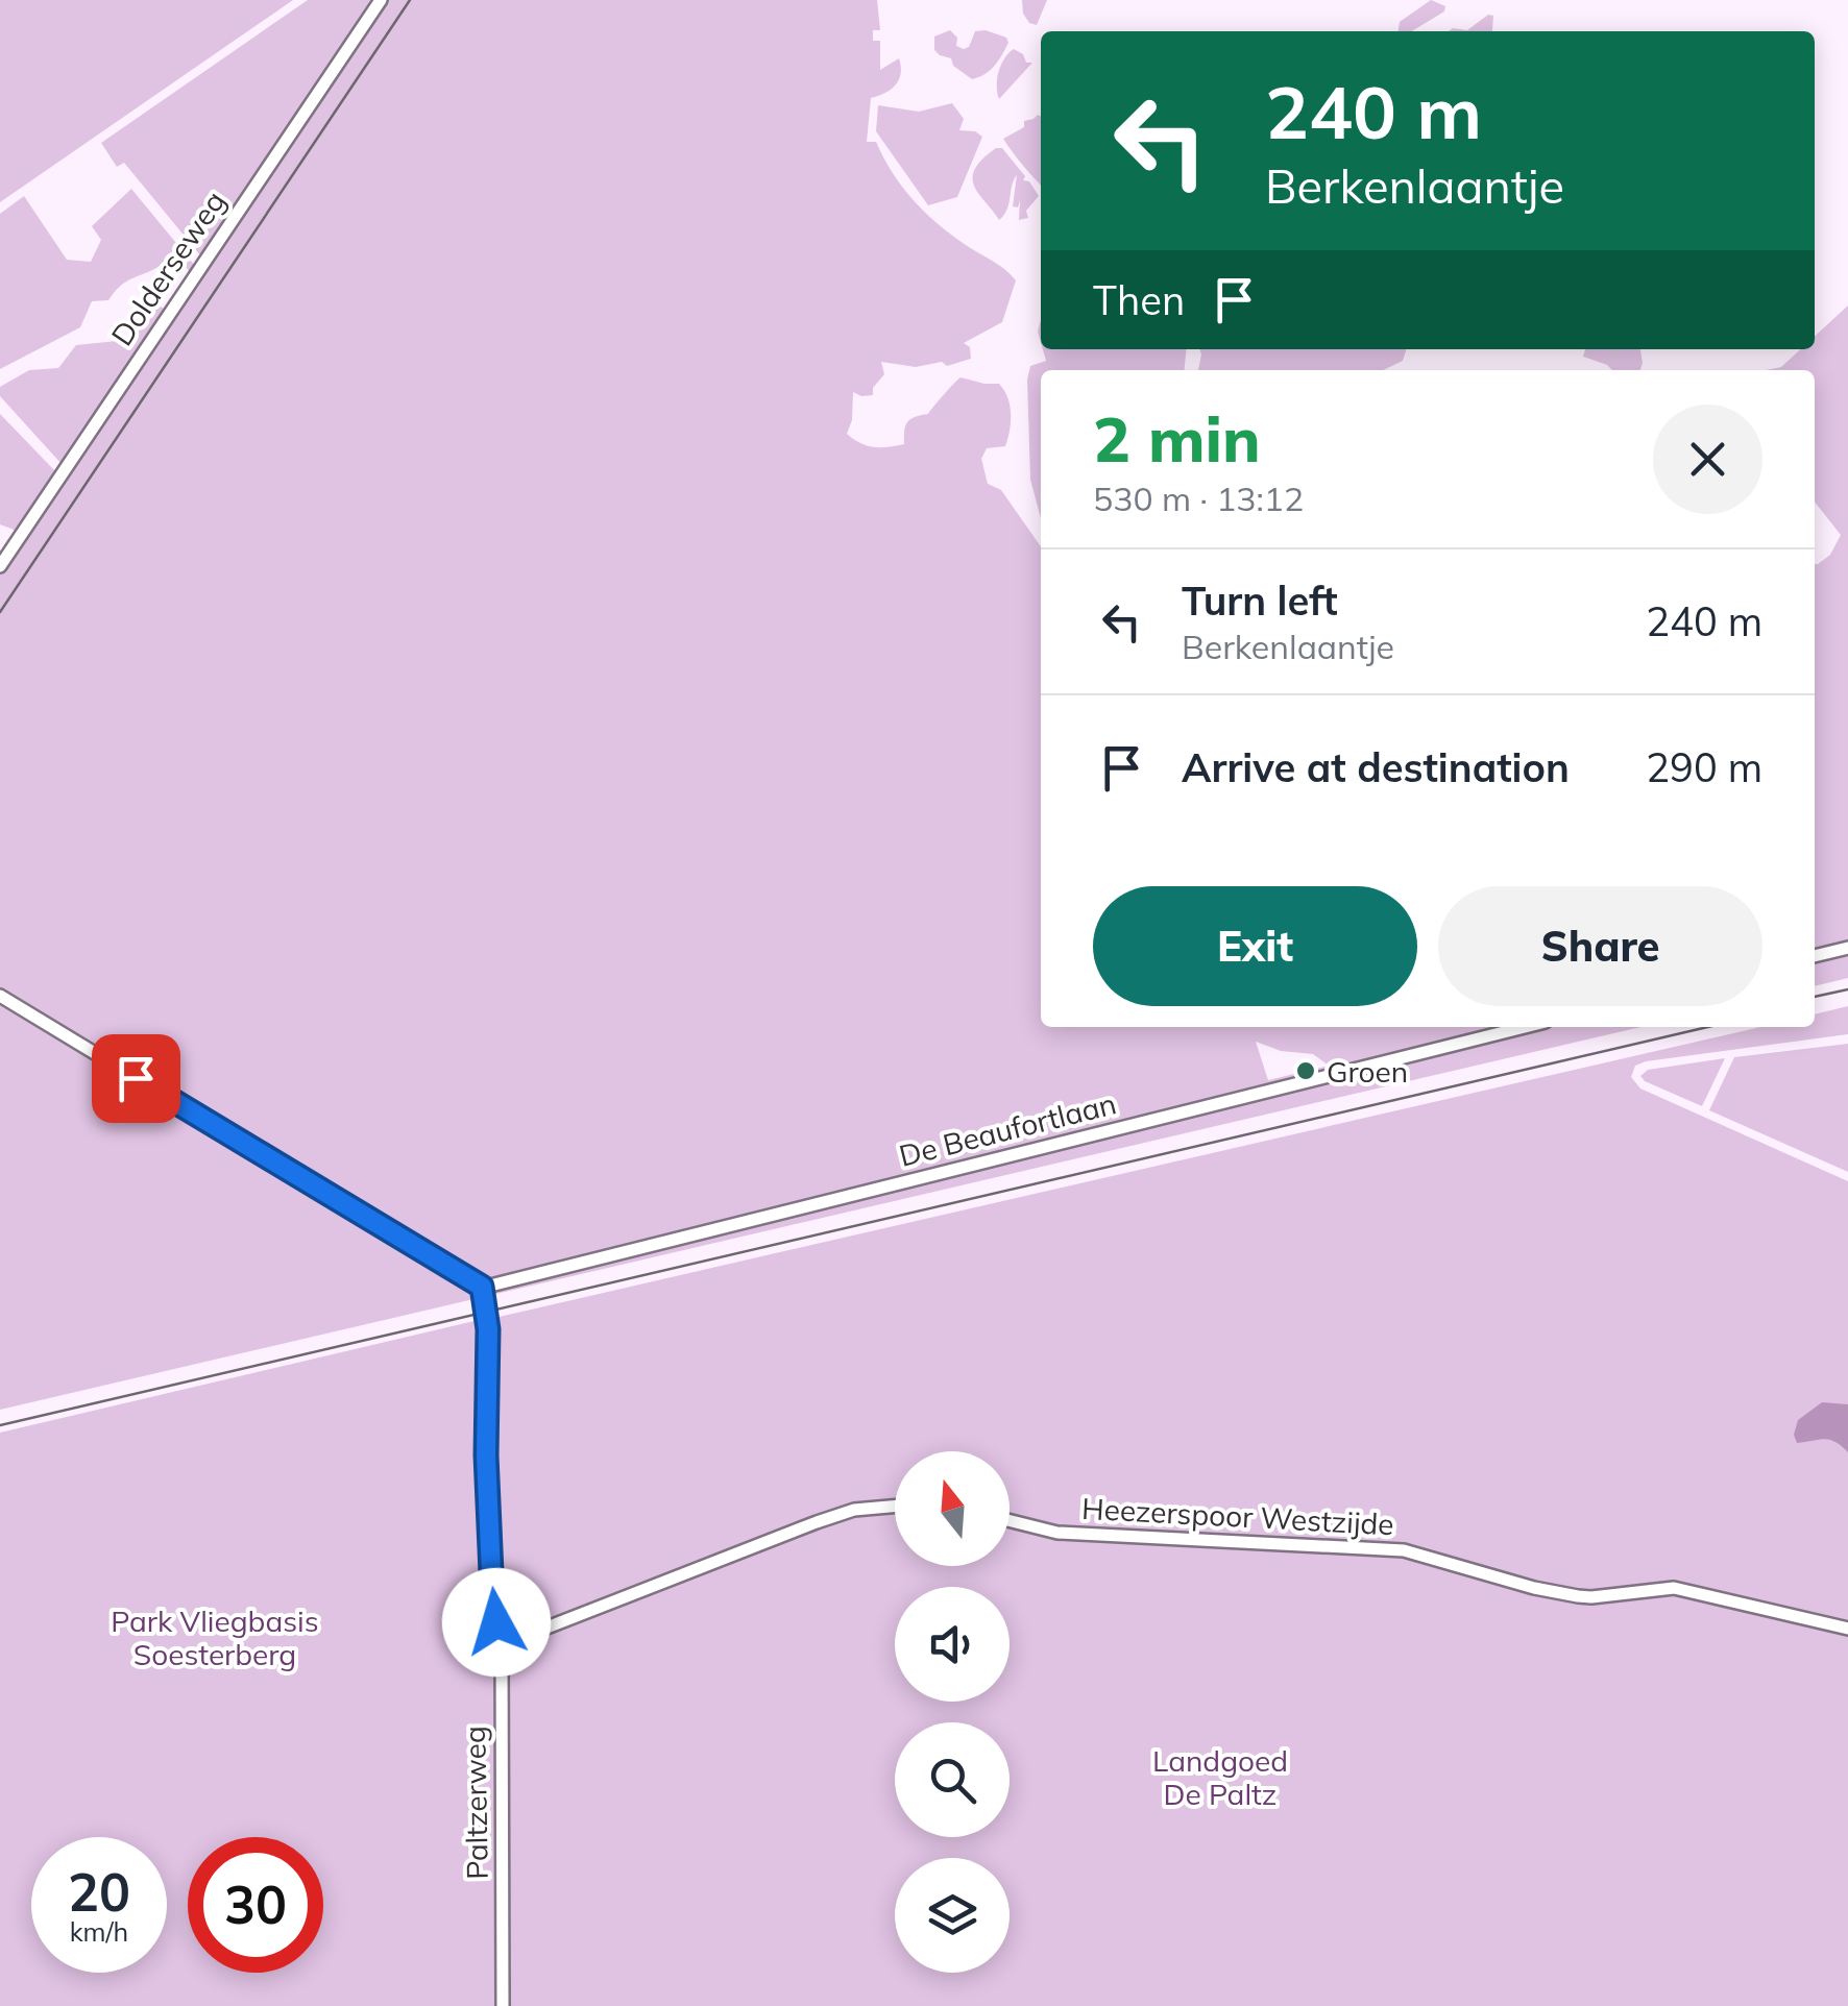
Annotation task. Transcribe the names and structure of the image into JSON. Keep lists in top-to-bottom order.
{
  "streets": {
    "street": [
      "Dolderseweg",
      "De Beaufortlaan",
      "Heezerspoor Westzijde",
      "Paltzerweg"
    ]
  },
  "crossings": [
    ["De Beaufortlaan", "Paltzerweg"]
  ],
  "parks": ["Park Vliegbasis Soesterberg", "Landgoed De Paltz"],
  "places": ["Groen"],
  "north": "top",
  "page": {
    "turn": ["240 m", "Berkenlaantje"],
    "then": "Then",
    "heading": ["2 min", "530 m · 13:12"],
    "list": [
      {
        "name": "Turn left",
        "note": "Berkenlaantje",
        "value": "240 m"
      },
      {
        "name": "Arrive at destination",
        "value": "290 m"
      }
    ],
    "buttons": ["Exit", "Share"],
    "speed": "20 km/h",
    "limit": "30"
  }
}
